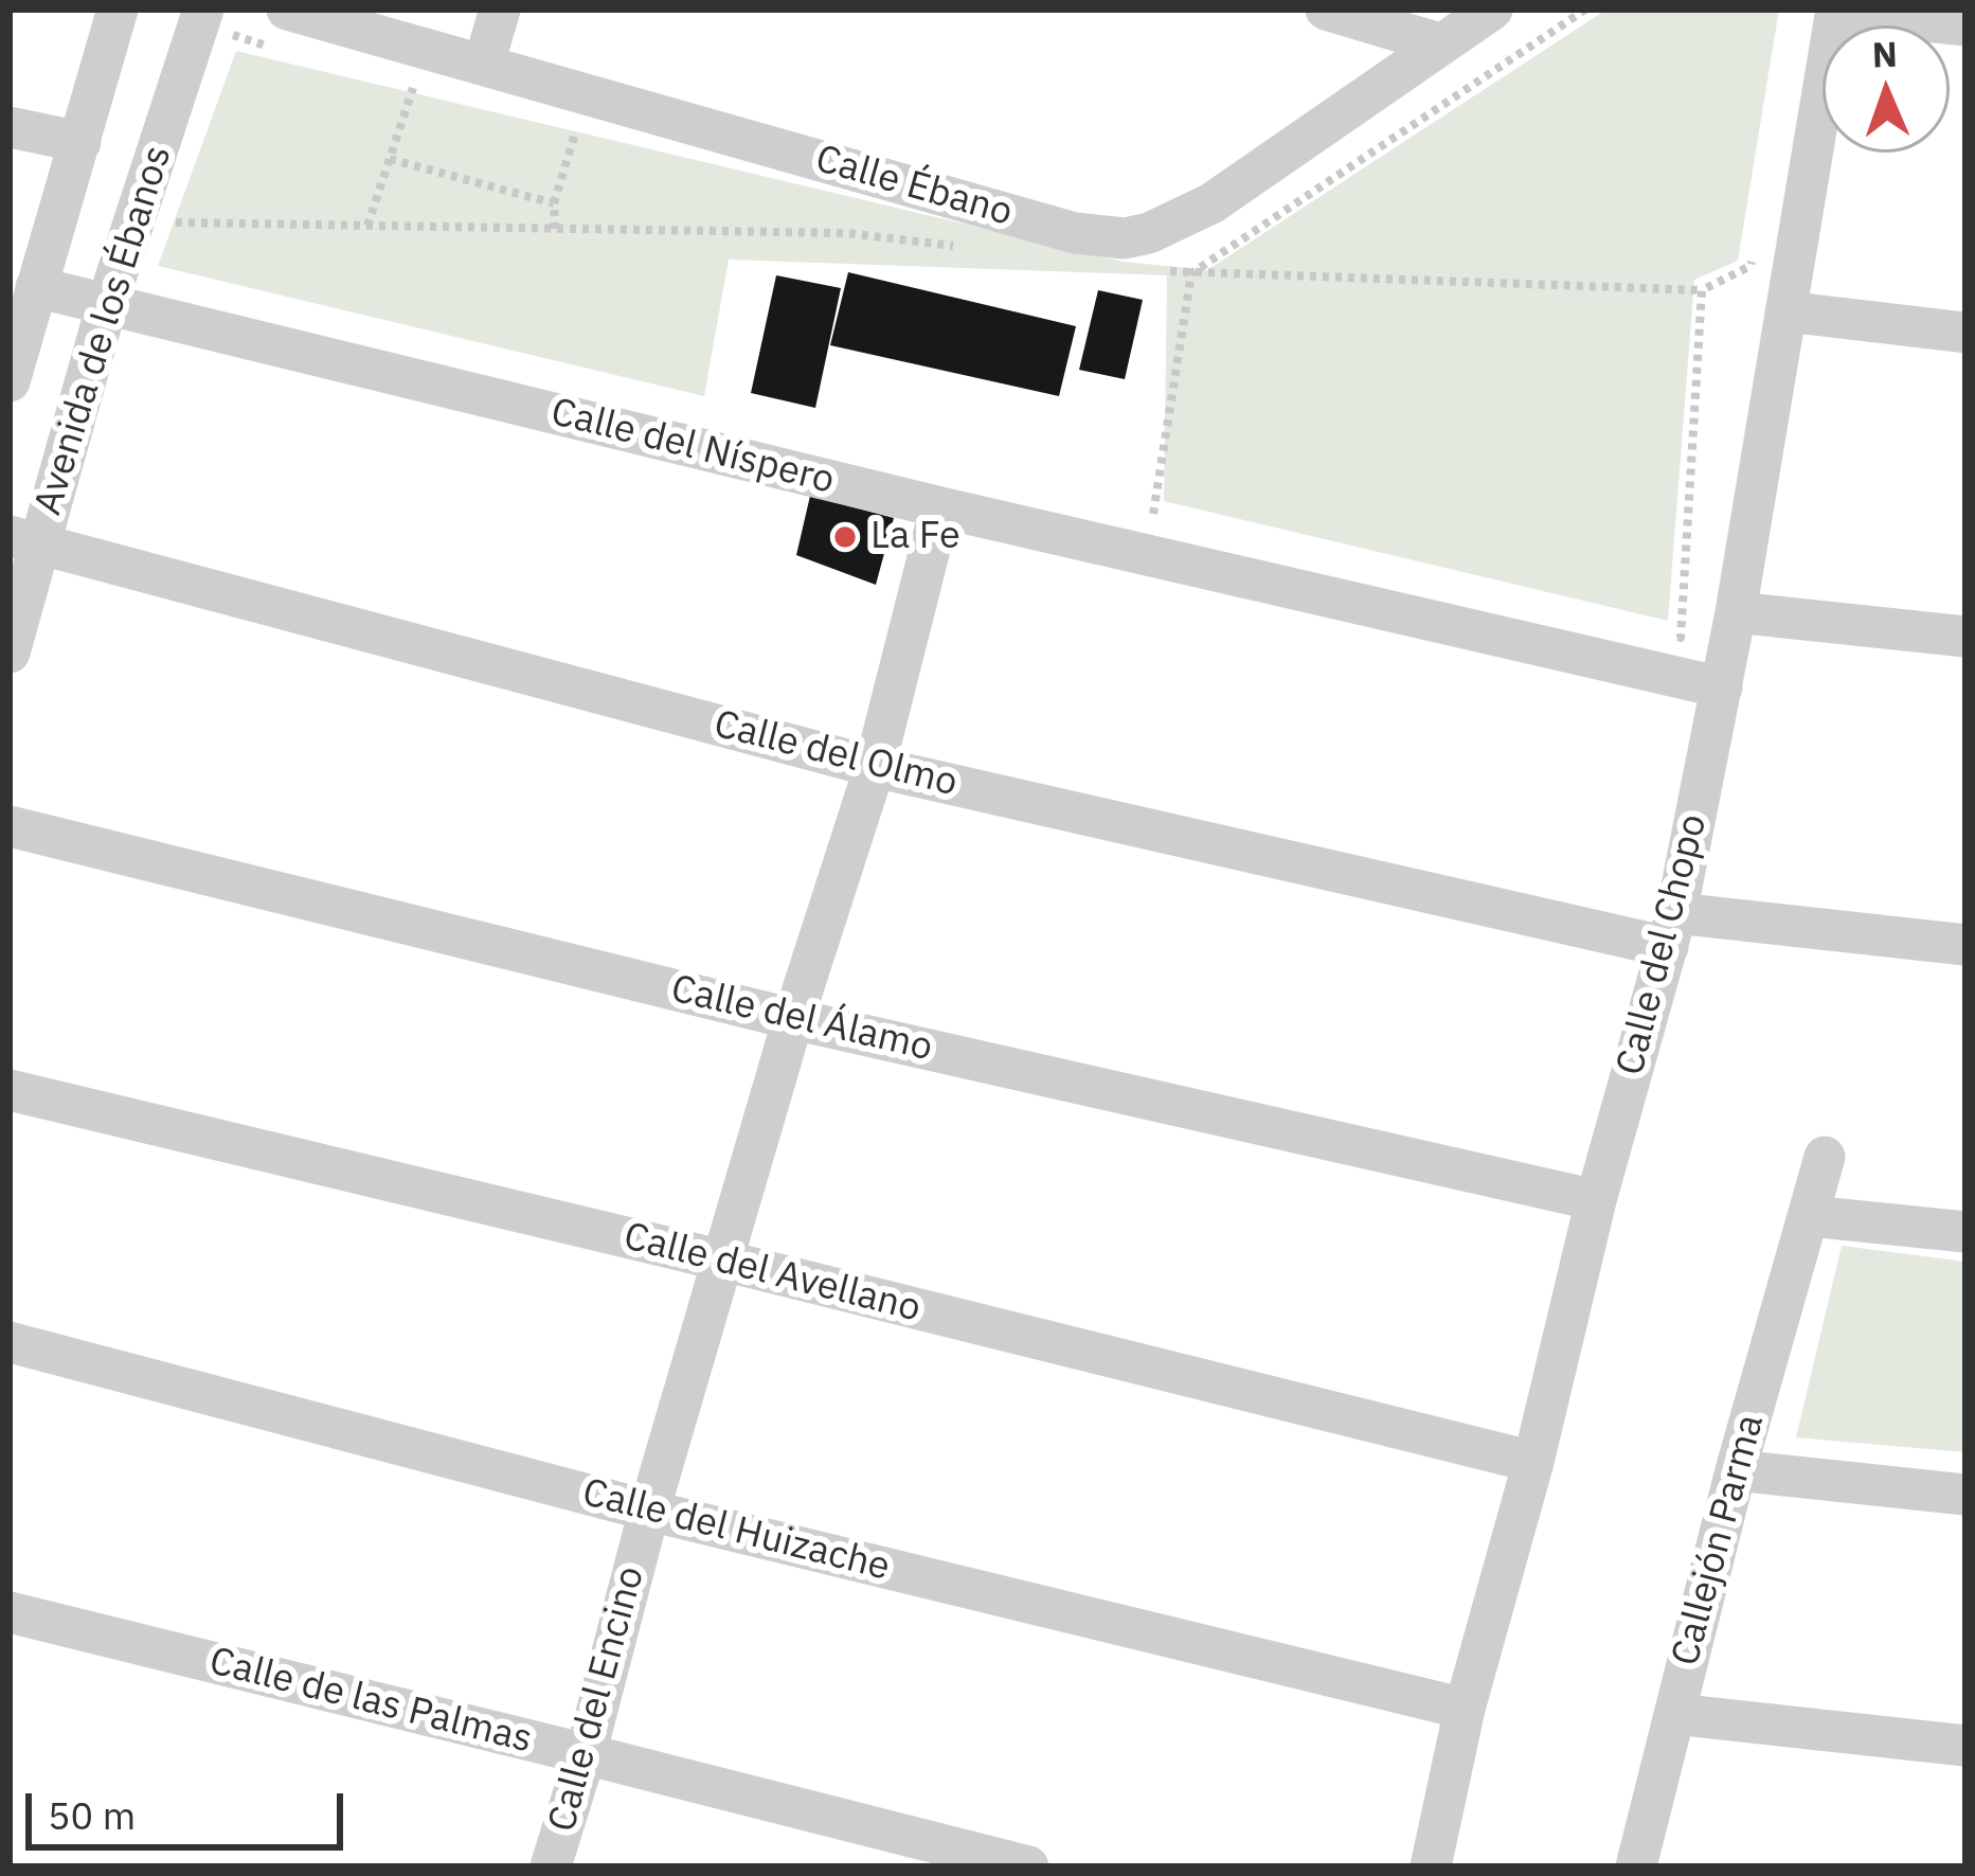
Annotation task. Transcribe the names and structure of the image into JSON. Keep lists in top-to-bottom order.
{
  "streets": {
    "street": [
      "Calle Ébano",
      "Avenida de los Ébanos",
      "Calle del Níspero",
      "Calle del Olmo",
      "Calle del Chopo",
      "Calle del Álamo",
      "Calle del Avellano",
      "Calle del Huizache",
      "Callejón Parma",
      "Calle del Encino",
      "Calle de las Palmas"
    ]
  },
  "crossings": [
    ["Avenida de los Ébanos", "Calle del Níspero"],
    ["Avenida de los Ébanos", "Calle del Olmo"],
    ["Calle del Níspero", "Calle del Chopo"],
    ["Calle del Níspero", "Calle del Encino"],
    ["Calle del Olmo", "Calle del Chopo"],
    ["Calle del Olmo", "Calle del Encino"],
    ["Calle del Chopo", "Calle del Álamo"],
    ["Calle del Chopo", "Calle del Avellano"],
    ["Calle del Chopo", "Calle del Huizache"],
    ["Calle del Álamo", "Calle del Encino"],
    ["Calle del Avellano", "Calle del Encino"],
    ["Calle del Huizache", "Calle del Encino"],
    ["Calle del Encino", "Calle de las Palmas"]
  ],
  "places": ["La Fe"],
  "scale_bar": "50 m",
  "north": "top"
}
